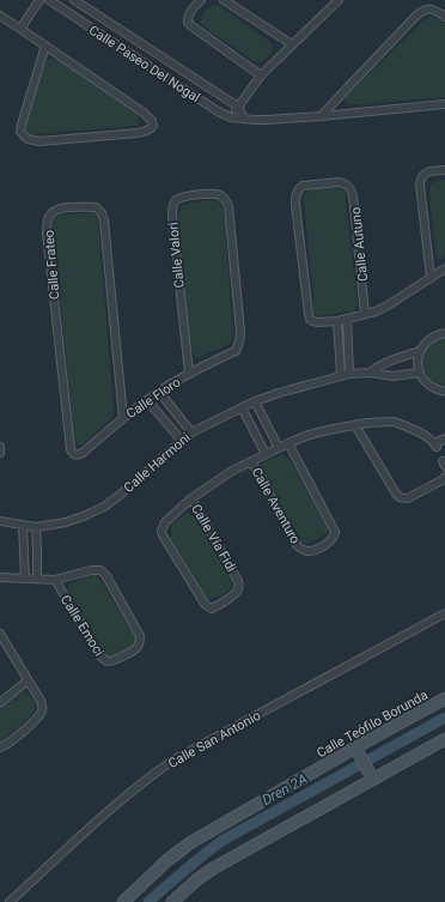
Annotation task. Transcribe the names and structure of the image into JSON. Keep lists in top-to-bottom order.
{
  "streets": {
    "main road": ["Calle Teófilo Borunda"],
    "street": [
      "Calle Paseo Del Nogal",
      "Calle Autuno",
      "Calle Valori",
      "Calle Frateo",
      "Calle Floro",
      "Calle Harmoni",
      "Calle Aventuro",
      "Calle Vía Fidi",
      "Calle Emoci",
      "Calle San Antonio"
    ]
  },
  "crossings": [
    ["Calle Valori", "Calle Floro"],
    ["Calle Frateo", "Calle Floro"],
    ["Calle Aventuro", "Calle Vía Fidi"]
  ],
  "water": ["Dren 2A"]
}
